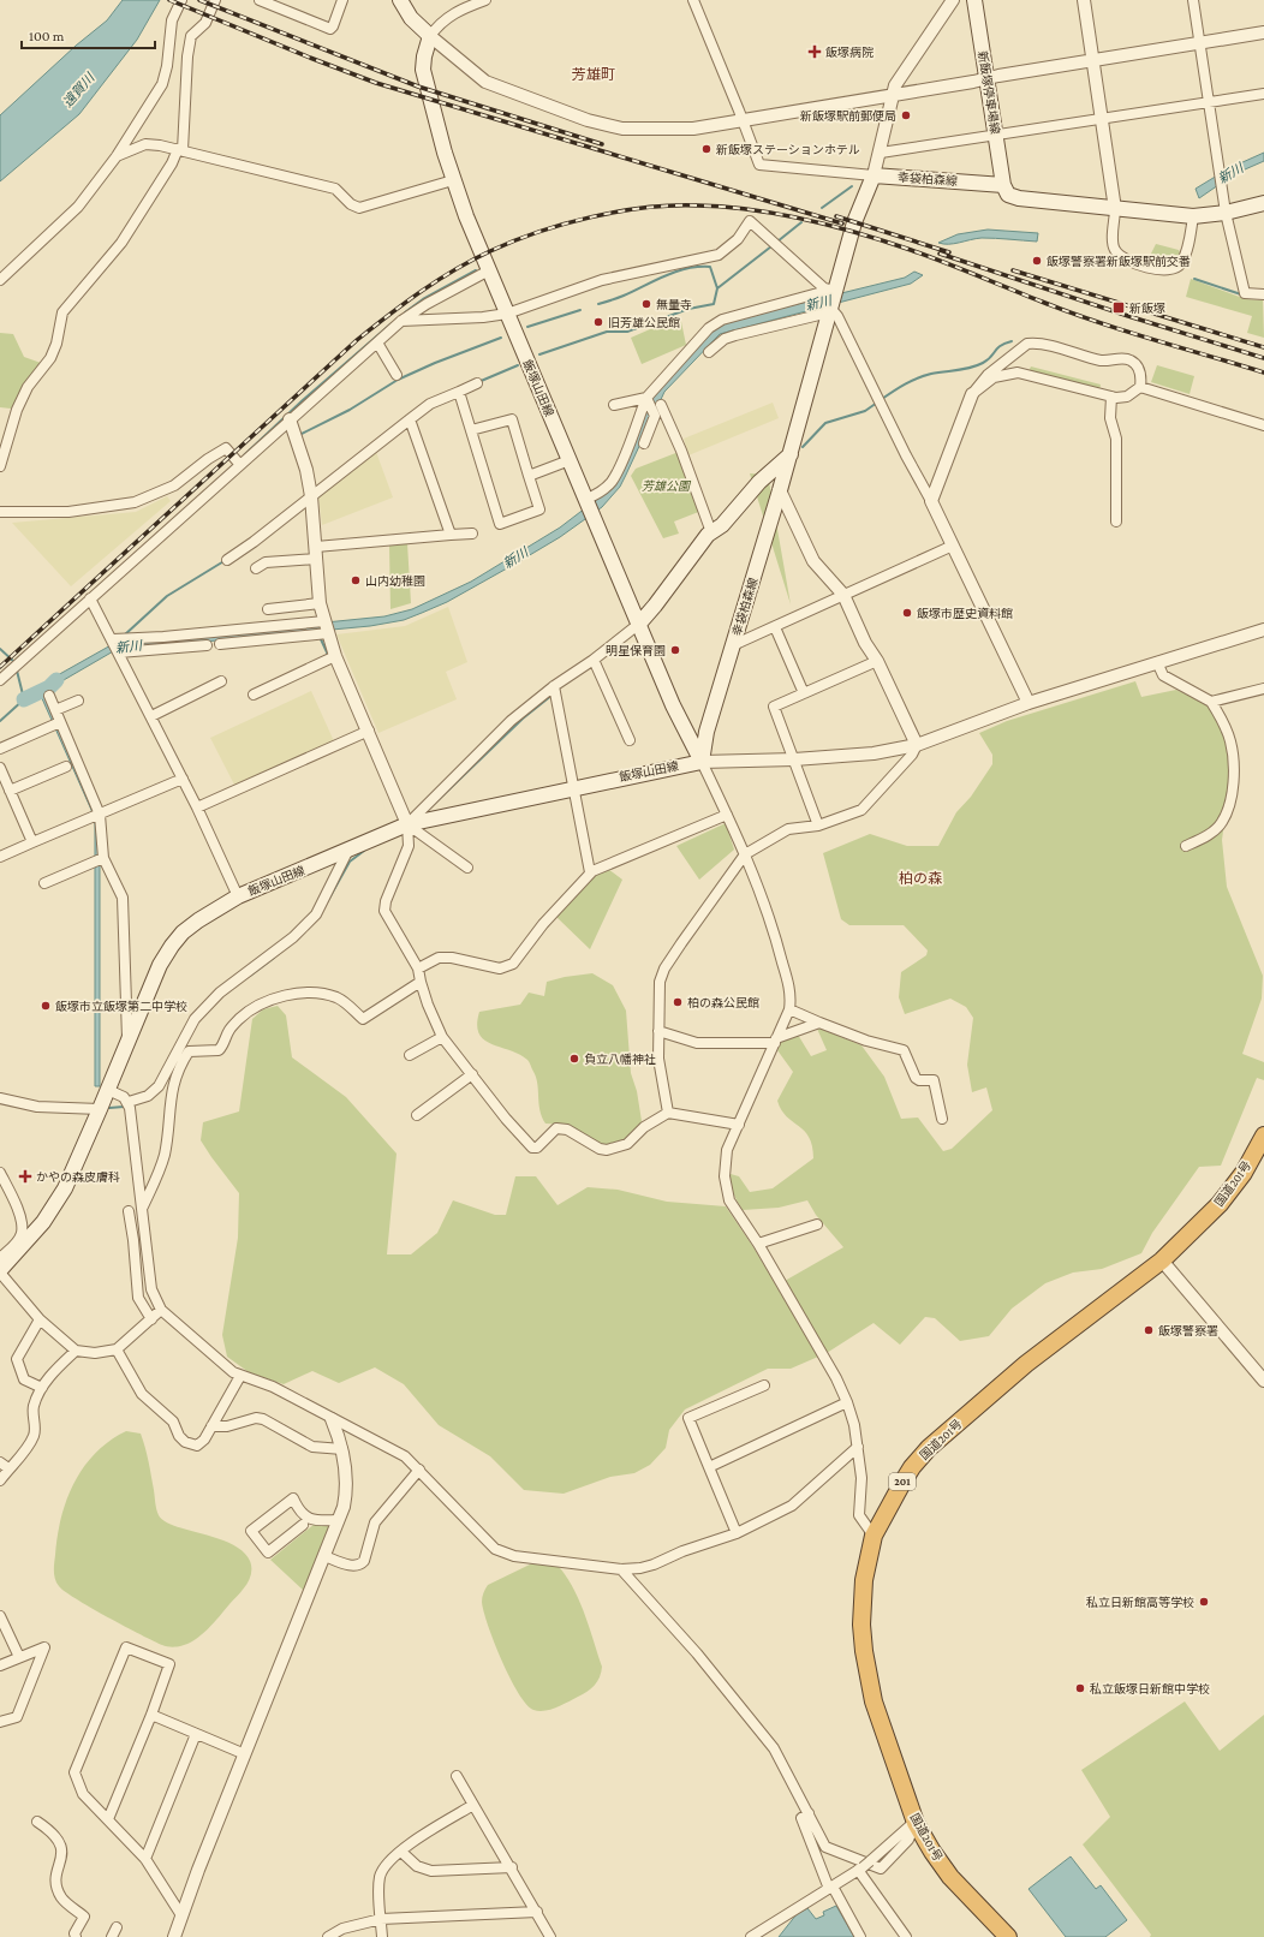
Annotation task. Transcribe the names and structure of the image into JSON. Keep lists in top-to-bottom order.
{
  "streets": {
    "highway": ["国道201号", "201"],
    "main road": ["新飯塚停車場線", "幸袋柏森線", "飯塚山田線"]
  },
  "crossings": [
    ["新飯塚停車場線", "幸袋柏森線"],
    ["幸袋柏森線", "飯塚山田線"]
  ],
  "districts": ["芳雄町", "柏の森"],
  "water": ["遠賀川", "新川"],
  "parks": ["芳雄公園"],
  "places": {
    "health": ["飯塚病院", "かやの森皮膚科"],
    "other": [
      "新飯塚駅前郵便局",
      "新飯塚ステーションホテル",
      "飯塚警察署新飯塚駅前交番",
      "無量寺",
      "旧芳雄公民館",
      "山内幼稚園",
      "飯塚市歴史資料館",
      "明星保育園",
      "柏の森公民館",
      "飯塚市立飯塚第二中学校",
      "負立八幡神社",
      "飯塚警察署",
      "私立日新館高等学校",
      "私立飯塚日新館中学校"
    ],
    "transit": ["新飯塚"]
  },
  "scale_bar": "100 m"
}
